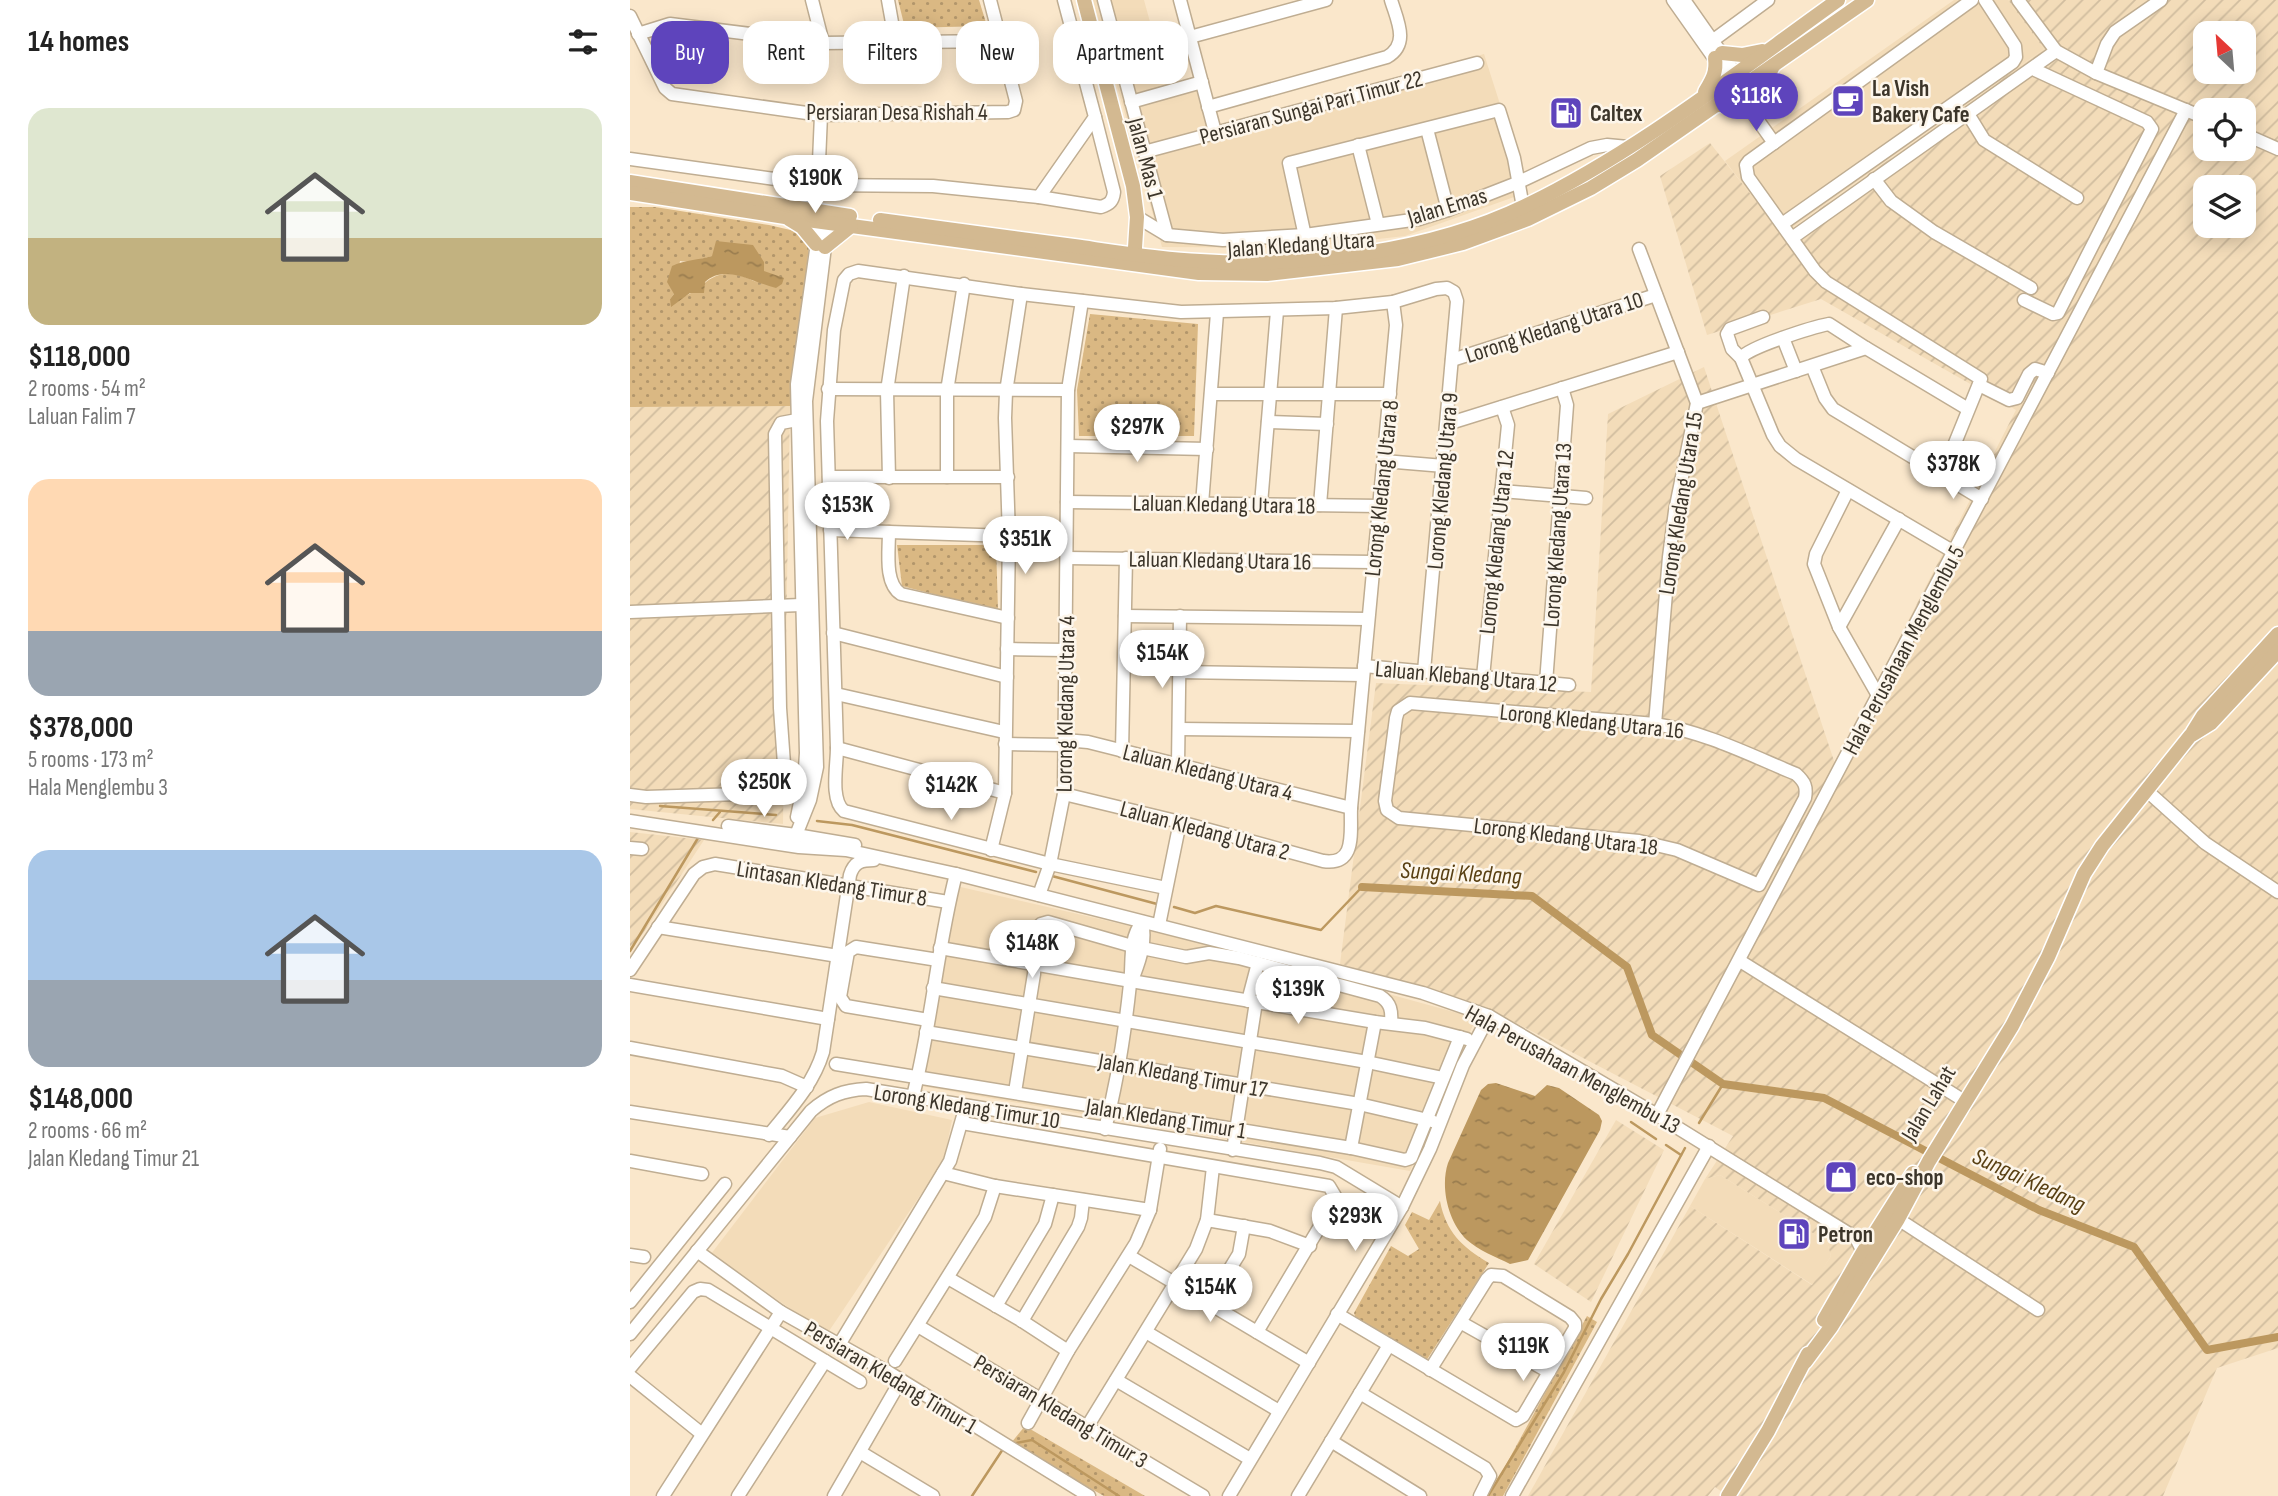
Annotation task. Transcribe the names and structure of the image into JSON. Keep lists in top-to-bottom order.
{
  "streets": {
    "main road": ["Jalan Kledang Utara", "Jalan Lahat"],
    "street": [
      "Persiaran Sungai Pari Timur 22",
      "Persiaran Desa Rishah 4",
      "Jalan Mas 1",
      "Jalan Emas",
      "Lorong Kledang Utara 10",
      "Lorong Kledang Utara 9",
      "Lorong Kledang Utara 8",
      "Lorong Kledang Utara 15",
      "Laluan Kledang Utara 18",
      "Lorong Kledang Utara 13",
      "Lorong Kledang Utara 12",
      "Laluan Kledang Utara 16",
      "Hala Perusahaan Menglembu 5",
      "Laluan Klebang Utara 12",
      "Lorong Kledang Utara 4",
      "Lorong Kledang Utara 16",
      "Laluan Kledang Utara 4",
      "Laluan Kledang Utara 2",
      "Lorong Kledang Utara 18",
      "Lintasan Kledang Timur 8",
      "Hala Perusahaan Menglembu 13",
      "Jalan Kledang Timur 17",
      "Lorong Kledang Timur 10",
      "Jalan Kledang Timur 1",
      "Persiaran Kledang Timur 1",
      "Persiaran Kledang Timur 3"
    ]
  },
  "crossings": [
    ["Persiaran Sungai Pari Timur 22", "Jalan Mas 1"],
    ["Jalan Mas 1", "Jalan Emas"],
    ["Jalan Emas", "Jalan Kledang Utara"],
    ["Lorong Kledang Utara 10", "Lorong Kledang Utara 9"],
    ["Lorong Kledang Utara 10", "Lorong Kledang Utara 15"],
    ["Lorong Kledang Utara 9", "Lorong Kledang Utara 8"],
    ["Lorong Kledang Utara 9", "Laluan Klebang Utara 12"],
    ["Lorong Kledang Utara 8", "Laluan Kledang Utara 18"],
    ["Lorong Kledang Utara 8", "Laluan Kledang Utara 16"],
    ["Lorong Kledang Utara 8", "Laluan Klebang Utara 12"],
    ["Lorong Kledang Utara 8", "Laluan Kledang Utara 4"],
    ["Lorong Kledang Utara 8", "Laluan Kledang Utara 2"],
    ["Lorong Kledang Utara 15", "Lorong Kledang Utara 16"],
    ["Laluan Kledang Utara 18", "Lorong Kledang Utara 4"],
    ["Lorong Kledang Utara 13", "Laluan Klebang Utara 12"],
    ["Lorong Kledang Utara 12", "Laluan Klebang Utara 12"],
    ["Laluan Kledang Utara 16", "Lorong Kledang Utara 4"],
    ["Hala Perusahaan Menglembu 5", "Hala Perusahaan Menglembu 13"],
    ["Lorong Kledang Utara 4", "Laluan Kledang Utara 4"],
    ["Lorong Kledang Utara 4", "Laluan Kledang Utara 2"],
    ["Lorong Kledang Utara 4", "Hala Perusahaan Menglembu 13"],
    ["Lorong Kledang Utara 16", "Lorong Kledang Utara 18"],
    ["Jalan Kledang Timur 17", "Jalan Kledang Timur 1"],
    ["Lorong Kledang Timur 10", "Persiaran Kledang Timur 1"]
  ],
  "water": ["Sungai Kledang"],
  "places": {
    "cafe": ["La Vish Bakery Cafe"],
    "fuel station": ["Caltex", "Petron"],
    "shop": ["eco-shop"]
  },
  "north": "top left",
  "page": {
    "heading": "14 homes",
    "chip": [
      "Buy",
      "Rent",
      "Filters",
      "New",
      "Apartment"
    ],
    "price": [
      "$118K",
      "$190K",
      "$297K",
      "$378K",
      "$153K",
      "$351K",
      "$154K",
      "$250K",
      "$142K",
      "$148K",
      "$139K",
      "$293K",
      "$154K",
      "$119K"
    ],
    "list": [
      {
        "name": "$118,000",
        "note": "2 rooms · 54 m² · Laluan Falim 7"
      },
      {
        "name": "$378,000",
        "note": "5 rooms · 173 m² · Hala Menglembu 3"
      },
      {
        "name": "$148,000",
        "note": "2 rooms · 66 m² · Jalan Kledang Timur 21"
      }
    ]
  }
}
